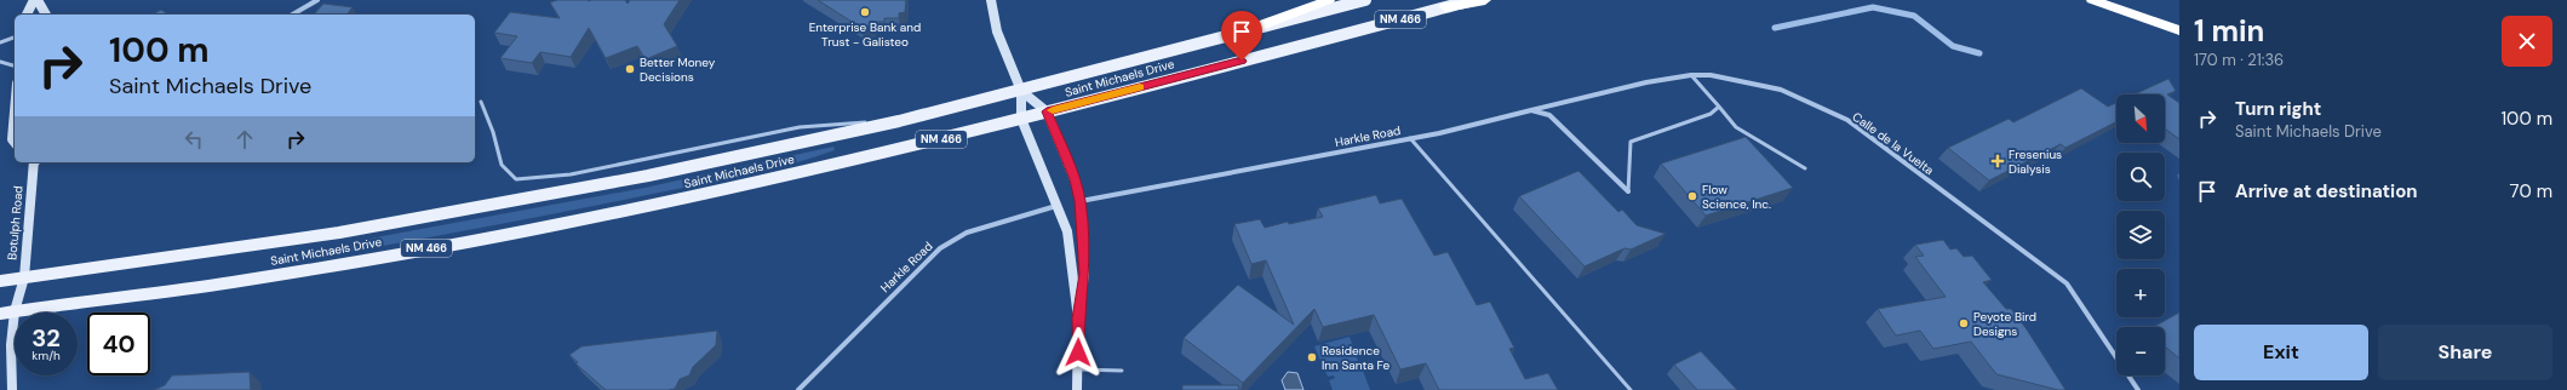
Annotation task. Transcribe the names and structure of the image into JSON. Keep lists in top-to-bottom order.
{
  "streets": {
    "main road": ["NM 466", "Saint Michaels Drive"],
    "street": ["Harkle Road", "Calle de la Vuelta", "Botulph Road"]
  },
  "crossings": [
    ["Saint Michaels Drive", "Botulph Road"],
    ["Harkle Road", "Calle de la Vuelta"]
  ],
  "places": {
    "other": [
      "Enterprise Bank and Trust - Galisteo",
      "Better Money Decisions",
      "Flow Science, Inc.",
      "Peyote Bird Designs",
      "Residence Inn Santa Fe"
    ],
    "health": ["Fresenius Dialysis"]
  },
  "north": "bottom right",
  "page": {
    "heading": ["1 min", "170 m · 21:36"],
    "turn": ["100 m", "Saint Michaels Drive"],
    "list": [
      {
        "name": "Turn right",
        "note": "Saint Michaels Drive",
        "value": "100 m"
      },
      {
        "name": "Arrive at destination",
        "value": "70 m"
      }
    ],
    "map_buttons": ["+", "−"],
    "speed": "32 km/h",
    "limit": "40",
    "buttons": ["Exit", "Share"]
  }
}
